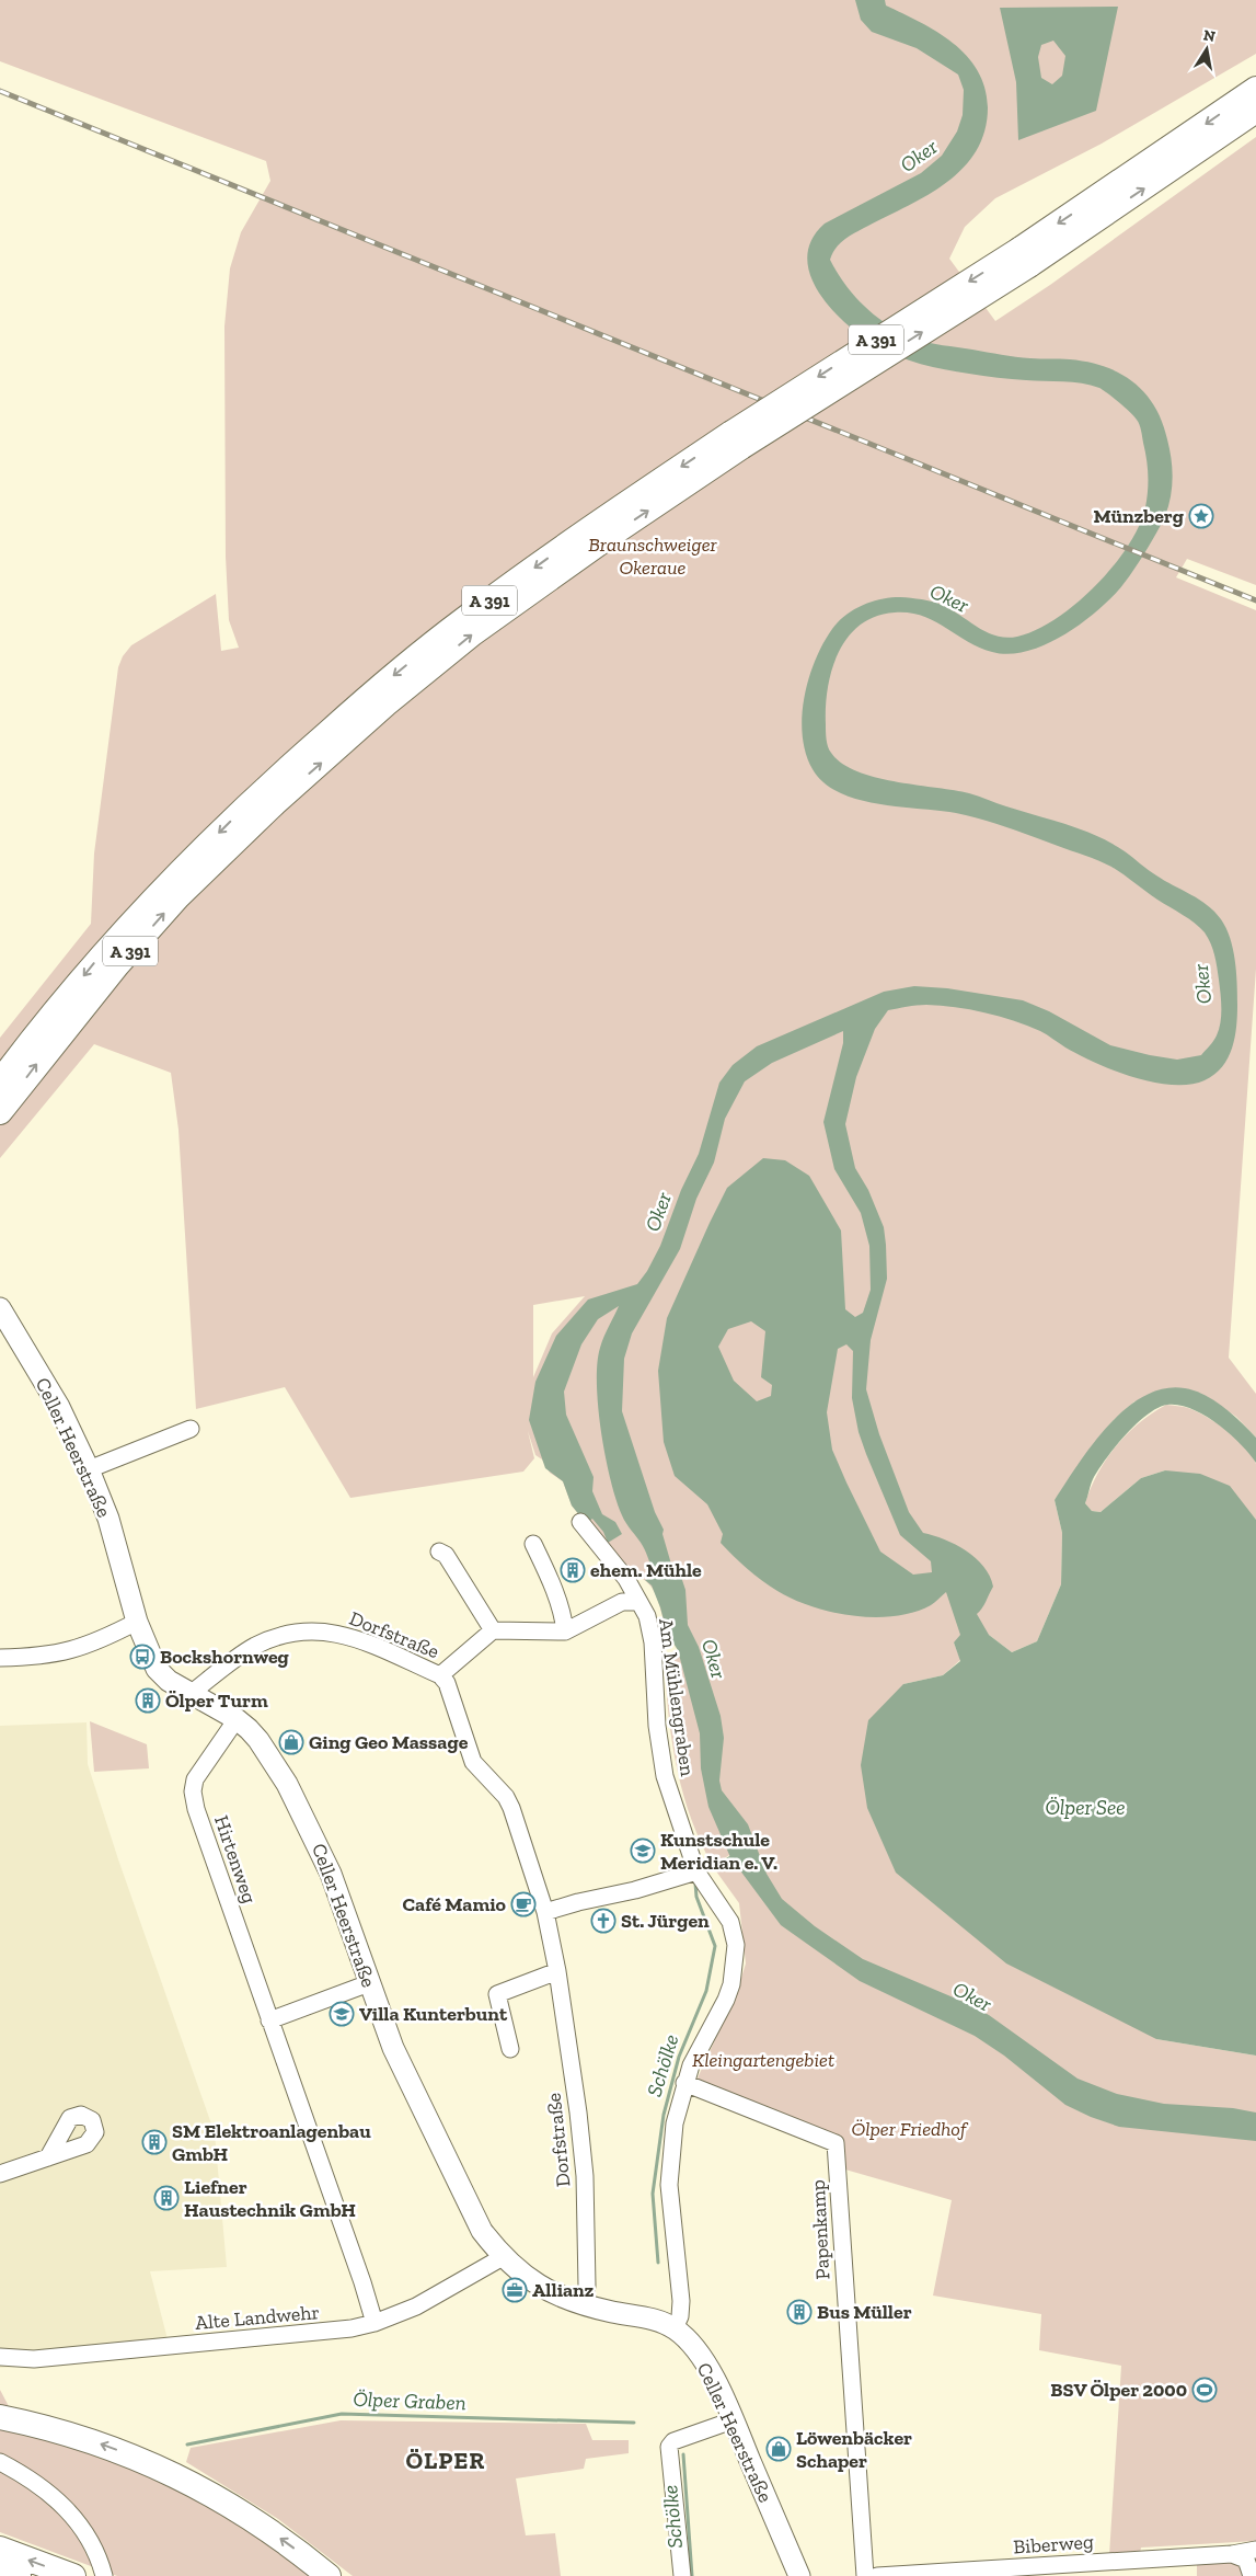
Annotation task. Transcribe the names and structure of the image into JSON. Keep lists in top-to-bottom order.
{
  "streets": {
    "highway": ["A 391"],
    "main road": ["Celler Heerstraße"],
    "street": [
      "Dorfstraße",
      "Am Mühlengraben",
      "Hirtenweg",
      "Papenkamp",
      "Alte Landwehr",
      "Biberweg"
    ]
  },
  "crossings": [
    ["Celler Heerstraße", "Dorfstraße"],
    ["Celler Heerstraße", "Am Mühlengraben"],
    ["Celler Heerstraße", "Hirtenweg"],
    ["Celler Heerstraße", "Alte Landwehr"],
    ["Am Mühlengraben", "Papenkamp"],
    ["Hirtenweg", "Alte Landwehr"]
  ],
  "districts": ["ÖLPER"],
  "water": [
    "Oker",
    "Ölper See",
    "Schölke",
    "Ölper Graben"
  ],
  "parks": ["Braunschweiger Okeraue", "Kleingartengebiet", "Ölper Friedhof"],
  "places": {
    "place": ["Münzberg"],
    "building": [
      "ehem. Mühle",
      "Ölper Turm",
      "SM Elektroanlagenbau GmbH",
      "Liefner Haustechnik GmbH",
      "Bus Müller"
    ],
    "bus stop": ["Bockshornweg"],
    "shop": ["Ging Geo Massage", "Löwenbäcker Schaper"],
    "school or university": ["Kunstschule Meridian e. V.", "Villa Kunterbunt"],
    "cafe": ["Café Mamio"],
    "church": ["St. Jürgen"],
    "office": ["Allianz"],
    "sports": ["BSV Ölper 2000"]
  },
  "north": "top"
}
